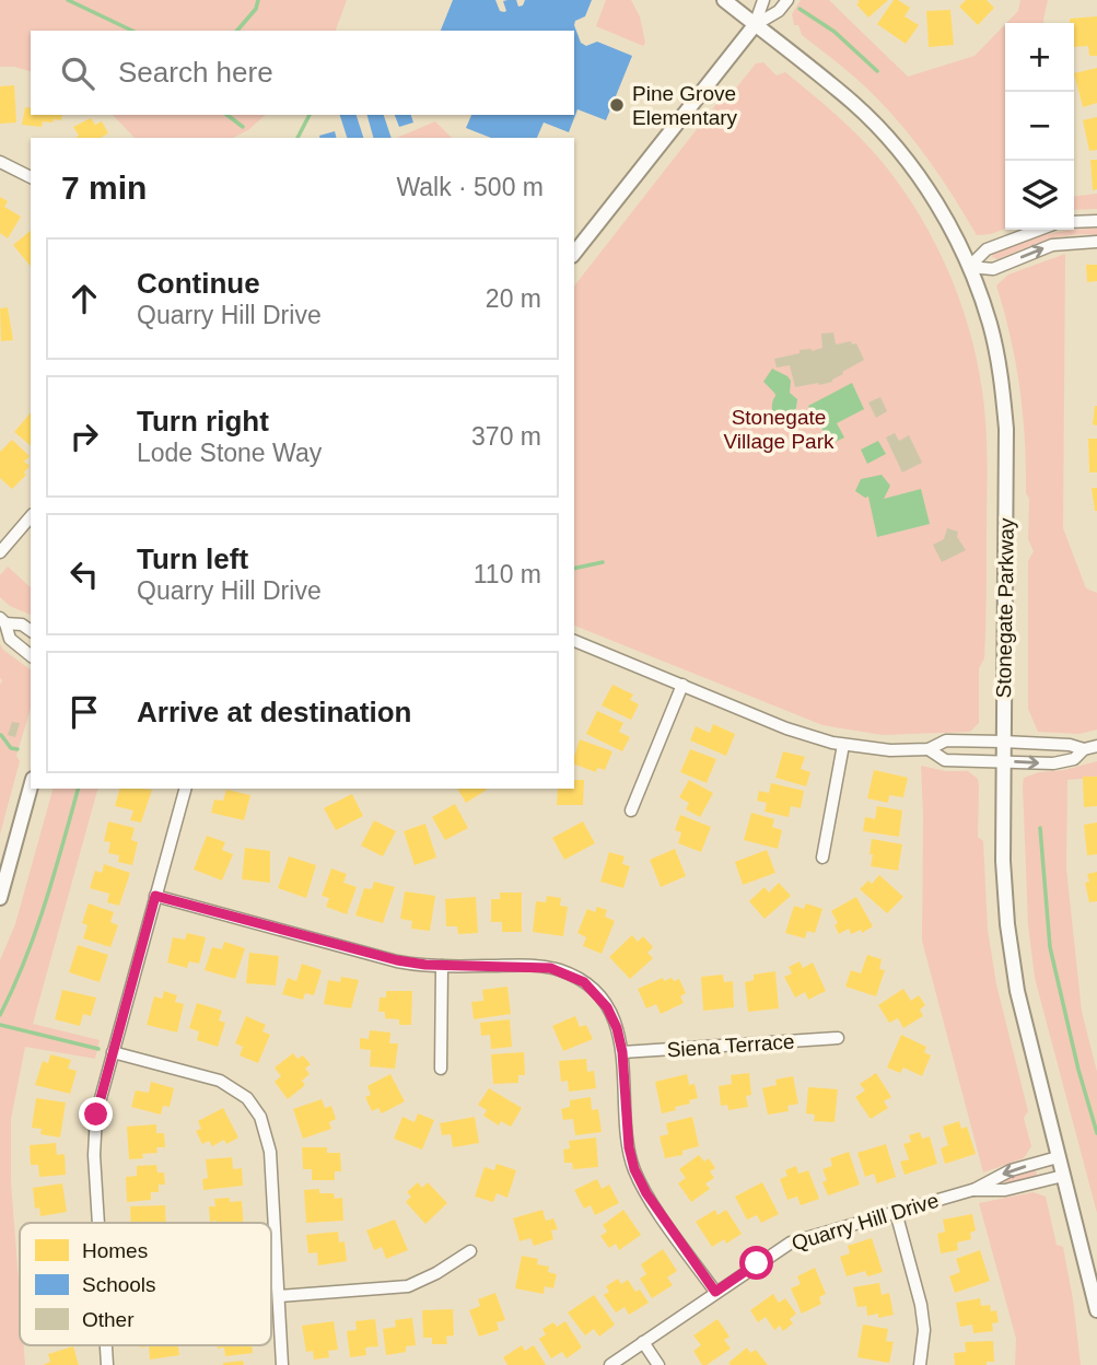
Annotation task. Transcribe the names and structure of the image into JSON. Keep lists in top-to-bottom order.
{
  "streets": {
    "street": ["Stonegate Parkway", "Siena Terrace", "Quarry Hill Drive"]
  },
  "crossings": [
    ["Stonegate Parkway", "Quarry Hill Drive"]
  ],
  "parks": ["Stonegate Village Park"],
  "places": ["Pine Grove Elementary"],
  "legend": ["Homes", "Schools", "Other"],
  "page": {
    "map_buttons": ["+", "−"],
    "search": "Search here",
    "heading": ["7 min", "Walk · 500 m"],
    "list": [
      ["Continue", "Quarry Hill Drive", "20 m"],
      ["Turn right", "Lode Stone Way", "370 m"],
      ["Turn left", "Quarry Hill Drive", "110 m"],
      "Arrive at destination"
    ]
  }
}
